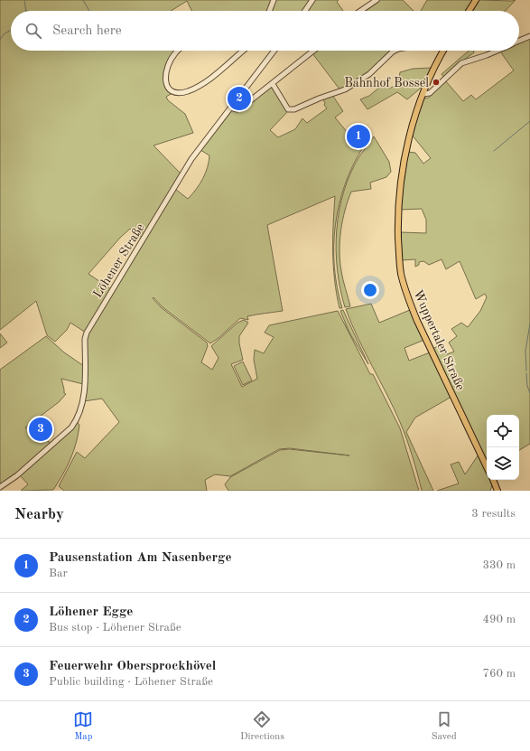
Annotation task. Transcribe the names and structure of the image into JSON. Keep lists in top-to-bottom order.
{
  "streets": {
    "main road": ["Wuppertaler Straße"],
    "street": ["Löhener Straße"]
  },
  "places": ["Bahnhof Bossel"],
  "page": {
    "search": "Search here",
    "pins": ["2", "1", "3"],
    "heading": ["Nearby", "3 results"],
    "list": [
      {
        "mark": "1",
        "name": "Pausenstation Am Nasenberge",
        "note": "Bar",
        "value": "330 m"
      },
      {
        "mark": "2",
        "name": "Löhener Egge",
        "note": "Bus stop · Löhener Straße",
        "value": "490 m"
      },
      {
        "mark": "3",
        "name": "Feuerwehr Obersprockhövel",
        "note": "Public building · Löhener Straße",
        "value": "760 m"
      }
    ],
    "nav": ["Map", "Directions", "Saved"]
  }
}
